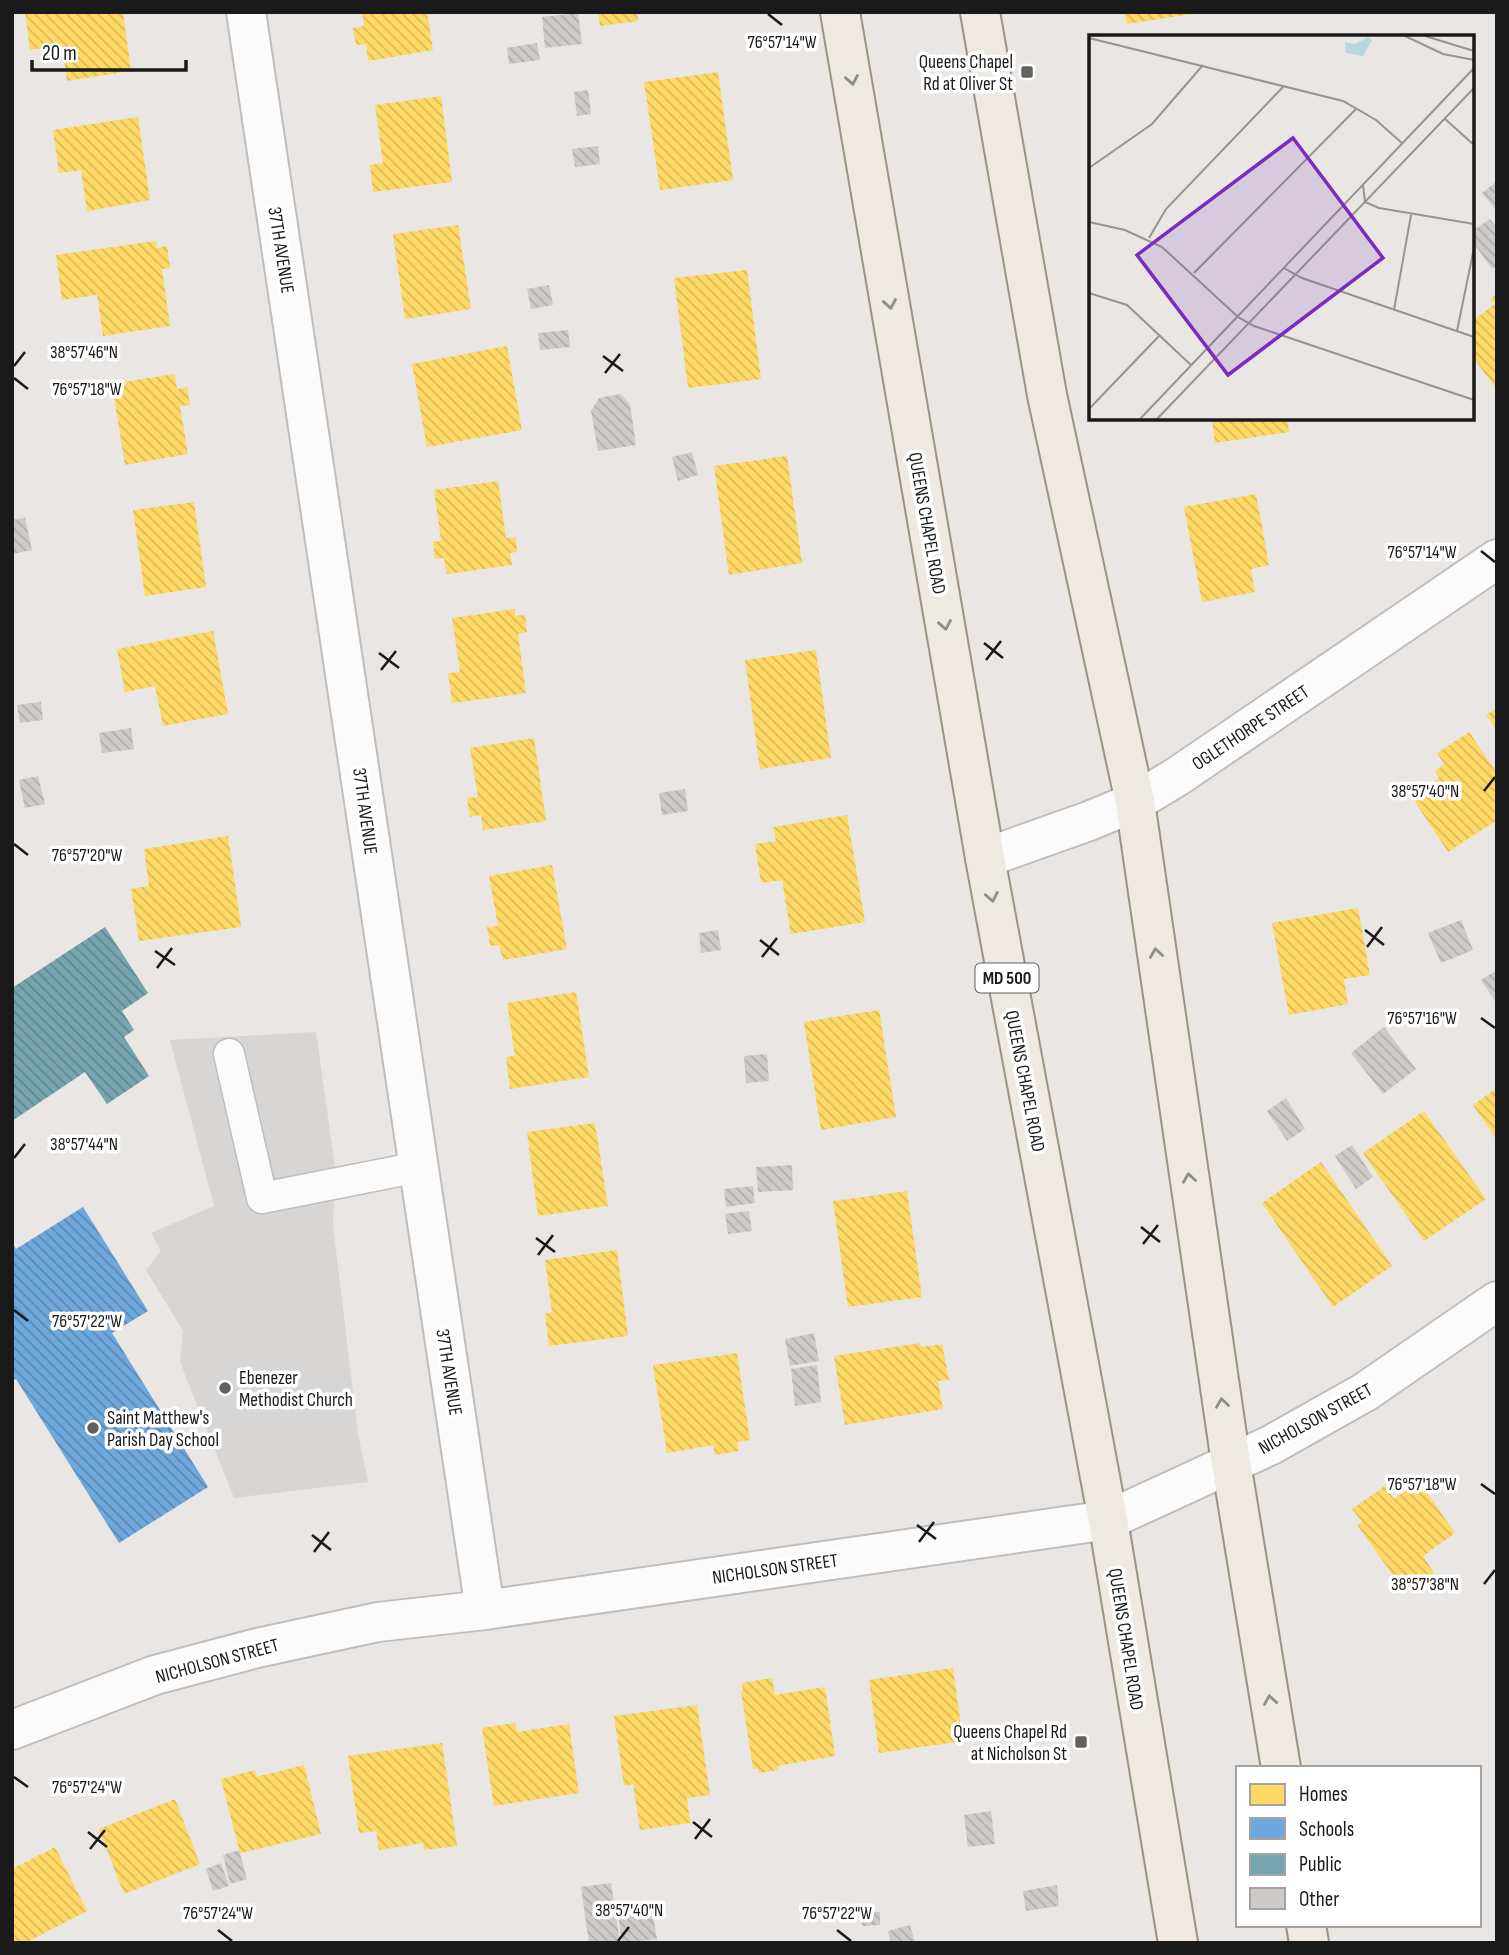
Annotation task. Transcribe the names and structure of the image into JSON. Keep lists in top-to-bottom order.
{
  "streets": {
    "main road": ["QUEENS CHAPEL ROAD", "MD 500"],
    "street": ["37TH AVENUE", "OGLETHORPE STREET", "NICHOLSON STREET"]
  },
  "crossings": [
    ["37TH AVENUE", "NICHOLSON STREET"],
    ["QUEENS CHAPEL ROAD", "OGLETHORPE STREET"],
    ["QUEENS CHAPEL ROAD", "NICHOLSON STREET"]
  ],
  "places": {
    "transit": ["Queens Chapel Rd at Oliver St", "Queens Chapel Rd at Nicholson St"],
    "other": ["Ebenezer Methodist Church", "Saint Matthew's Parish Day School"]
  },
  "legend": [
    "Homes",
    "Schools",
    "Public",
    "Other"
  ],
  "scale_bar": "20 m",
  "coordinates": [
    "76°57'14\"W",
    "38°57'46\"N",
    "76°57'18\"W",
    "38°57'40\"N",
    "76°57'20\"W",
    "76°57'16\"W",
    "38°57'44\"N",
    "76°57'22\"W",
    "38°57'38\"N",
    "76°57'24\"W"
  ]
}
